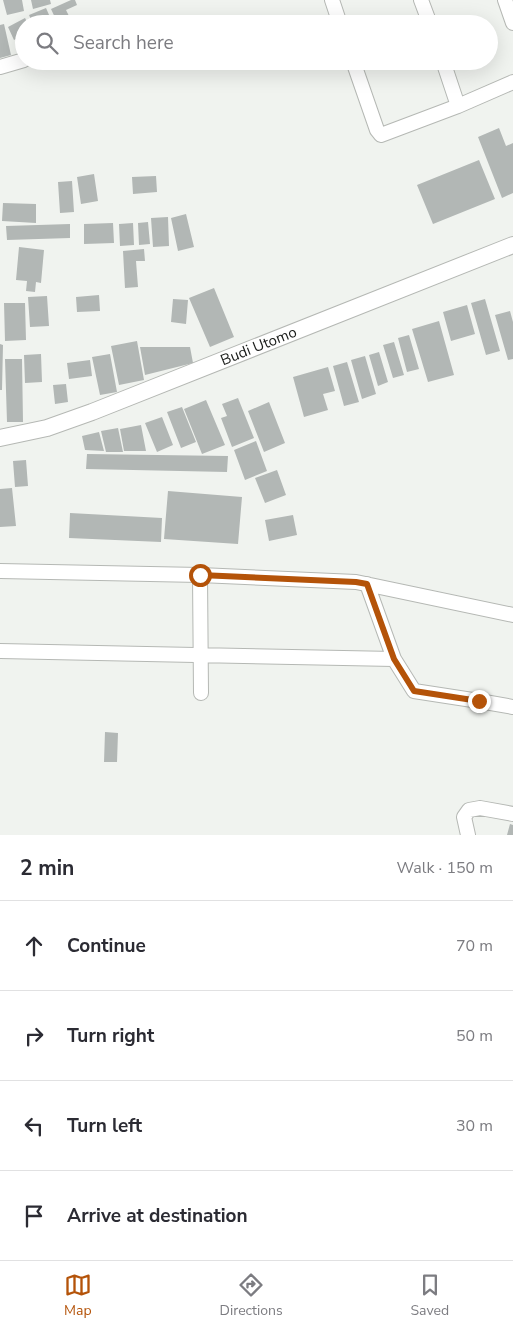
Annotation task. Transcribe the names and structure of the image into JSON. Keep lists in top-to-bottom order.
{
  "streets": {
    "street": ["Budi Utomo"]
  },
  "page": {
    "search": "Search here",
    "heading": ["2 min", "Walk · 150 m"],
    "list": [
      ["Continue", "70 m"],
      ["Turn right", "50 m"],
      ["Turn left", "30 m"],
      "Arrive at destination"
    ],
    "nav": ["Map", "Directions", "Saved"]
  }
}
